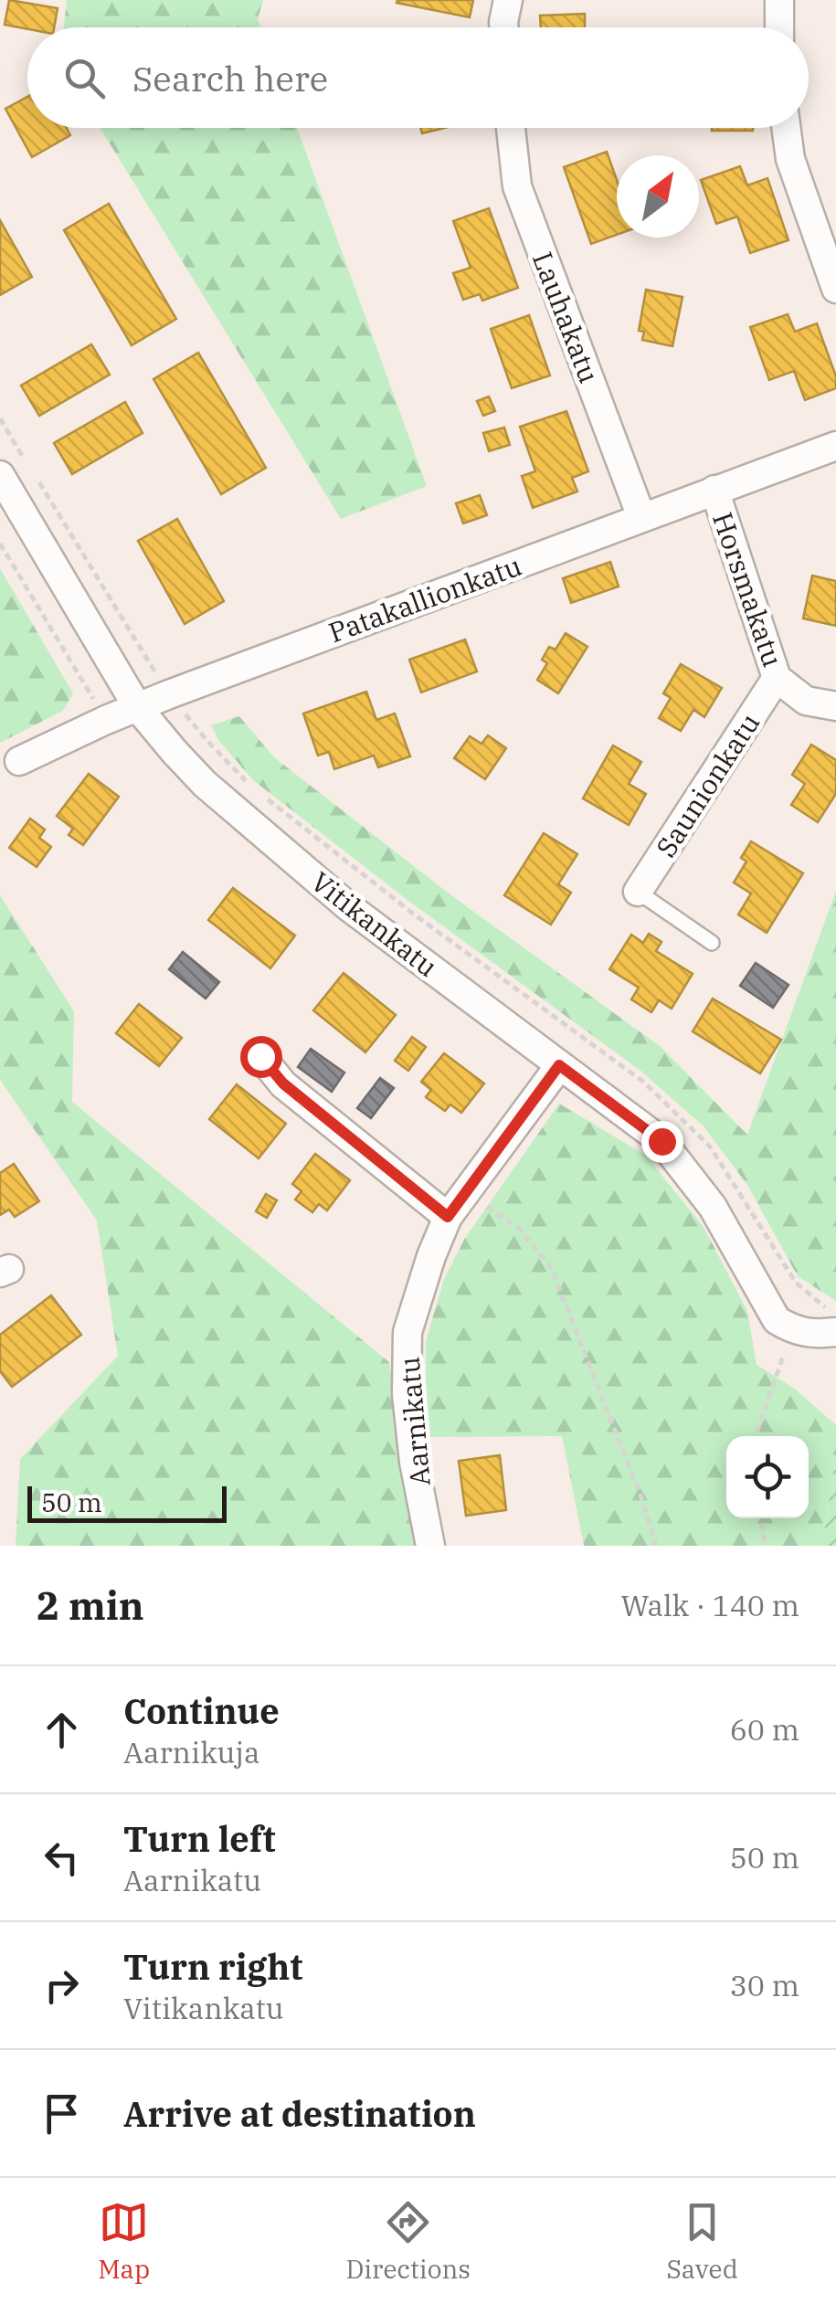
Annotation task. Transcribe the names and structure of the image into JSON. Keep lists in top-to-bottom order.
{
  "streets": {
    "street": [
      "Lauhakatu",
      "Horsmakatu",
      "Patakallionkatu",
      "Saunionkatu",
      "Vitikankatu",
      "Aarnikatu"
    ]
  },
  "crossings": [
    ["Lauhakatu", "Patakallionkatu"],
    ["Horsmakatu", "Patakallionkatu"],
    ["Horsmakatu", "Saunionkatu"],
    ["Patakallionkatu", "Vitikankatu"],
    ["Vitikankatu", "Aarnikatu"]
  ],
  "scale_bar": "50 m",
  "north": "top right",
  "page": {
    "search": "Search here",
    "scale": "50 m",
    "heading": ["2 min", "Walk · 140 m"],
    "list": [
      ["Continue", "Aarnikuja", "60 m"],
      ["Turn left", "Aarnikatu", "50 m"],
      ["Turn right", "Vitikankatu", "30 m"],
      "Arrive at destination"
    ],
    "nav": ["Map", "Directions", "Saved"]
  }
}
